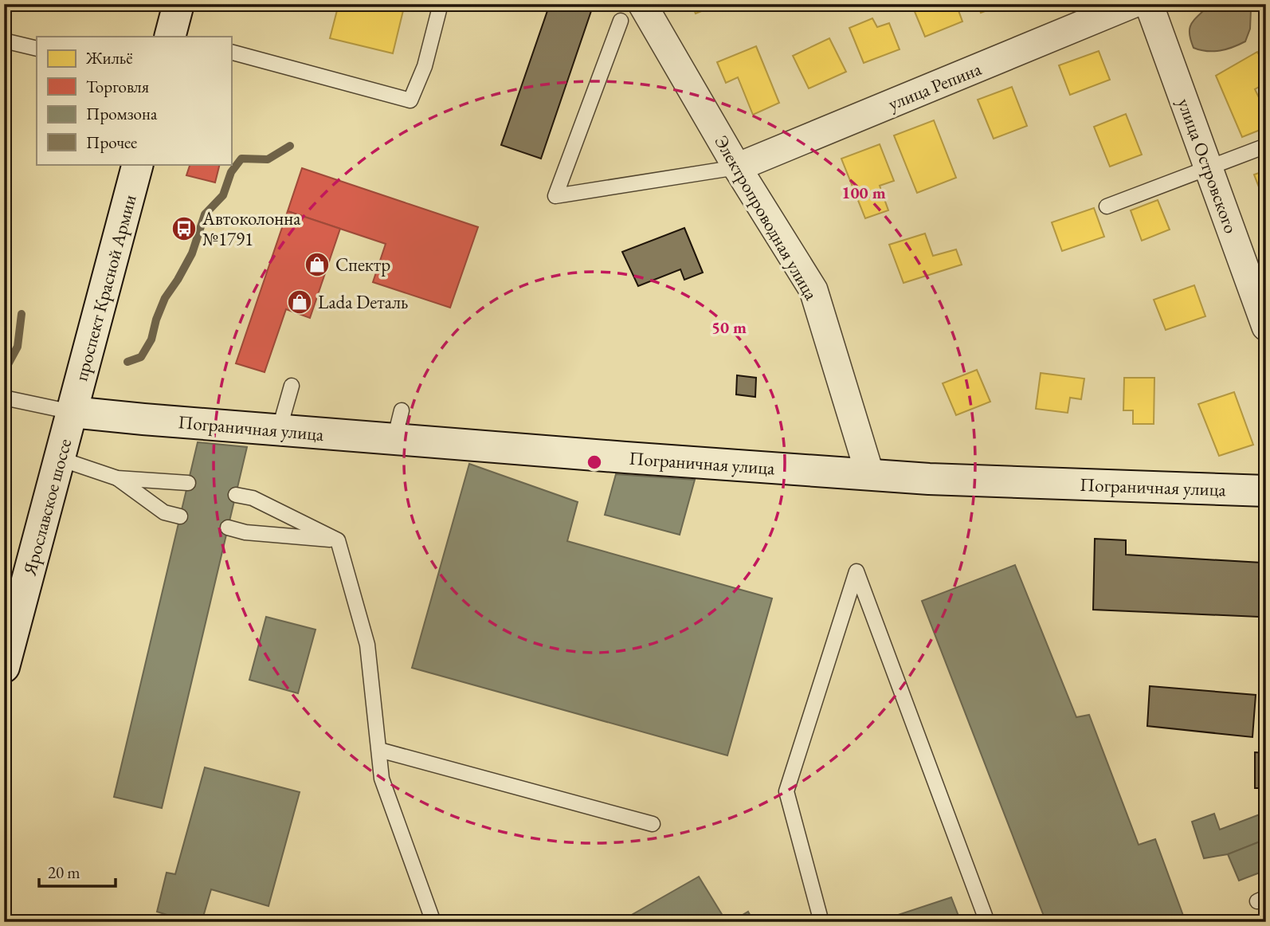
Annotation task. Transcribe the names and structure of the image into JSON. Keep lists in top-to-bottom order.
{
  "streets": {
    "street": [
      "улица Репина",
      "улица Островского",
      "Электропроводная улица",
      "проспект Красной Армии",
      "Пограничная улица",
      "Ярославское шоссе"
    ]
  },
  "crossings": [
    ["улица Репина", "Электропроводная улица"],
    ["Электропроводная улица", "Пограничная улица"],
    ["проспект Красной Армии", "Пограничная улица"],
    ["проспект Красной Армии", "Ярославское шоссе"],
    ["Пограничная улица", "Ярославское шоссе"]
  ],
  "places": {
    "bus stop": ["Автоколонна №1791"],
    "shop": ["Спектр", "Lada Dеталь"]
  },
  "legend": [
    "Жильё",
    "Торговля",
    "Промзона",
    "Прочее"
  ],
  "scale_bar": "20 m",
  "rings": ["100 m", "50 m"]
}
